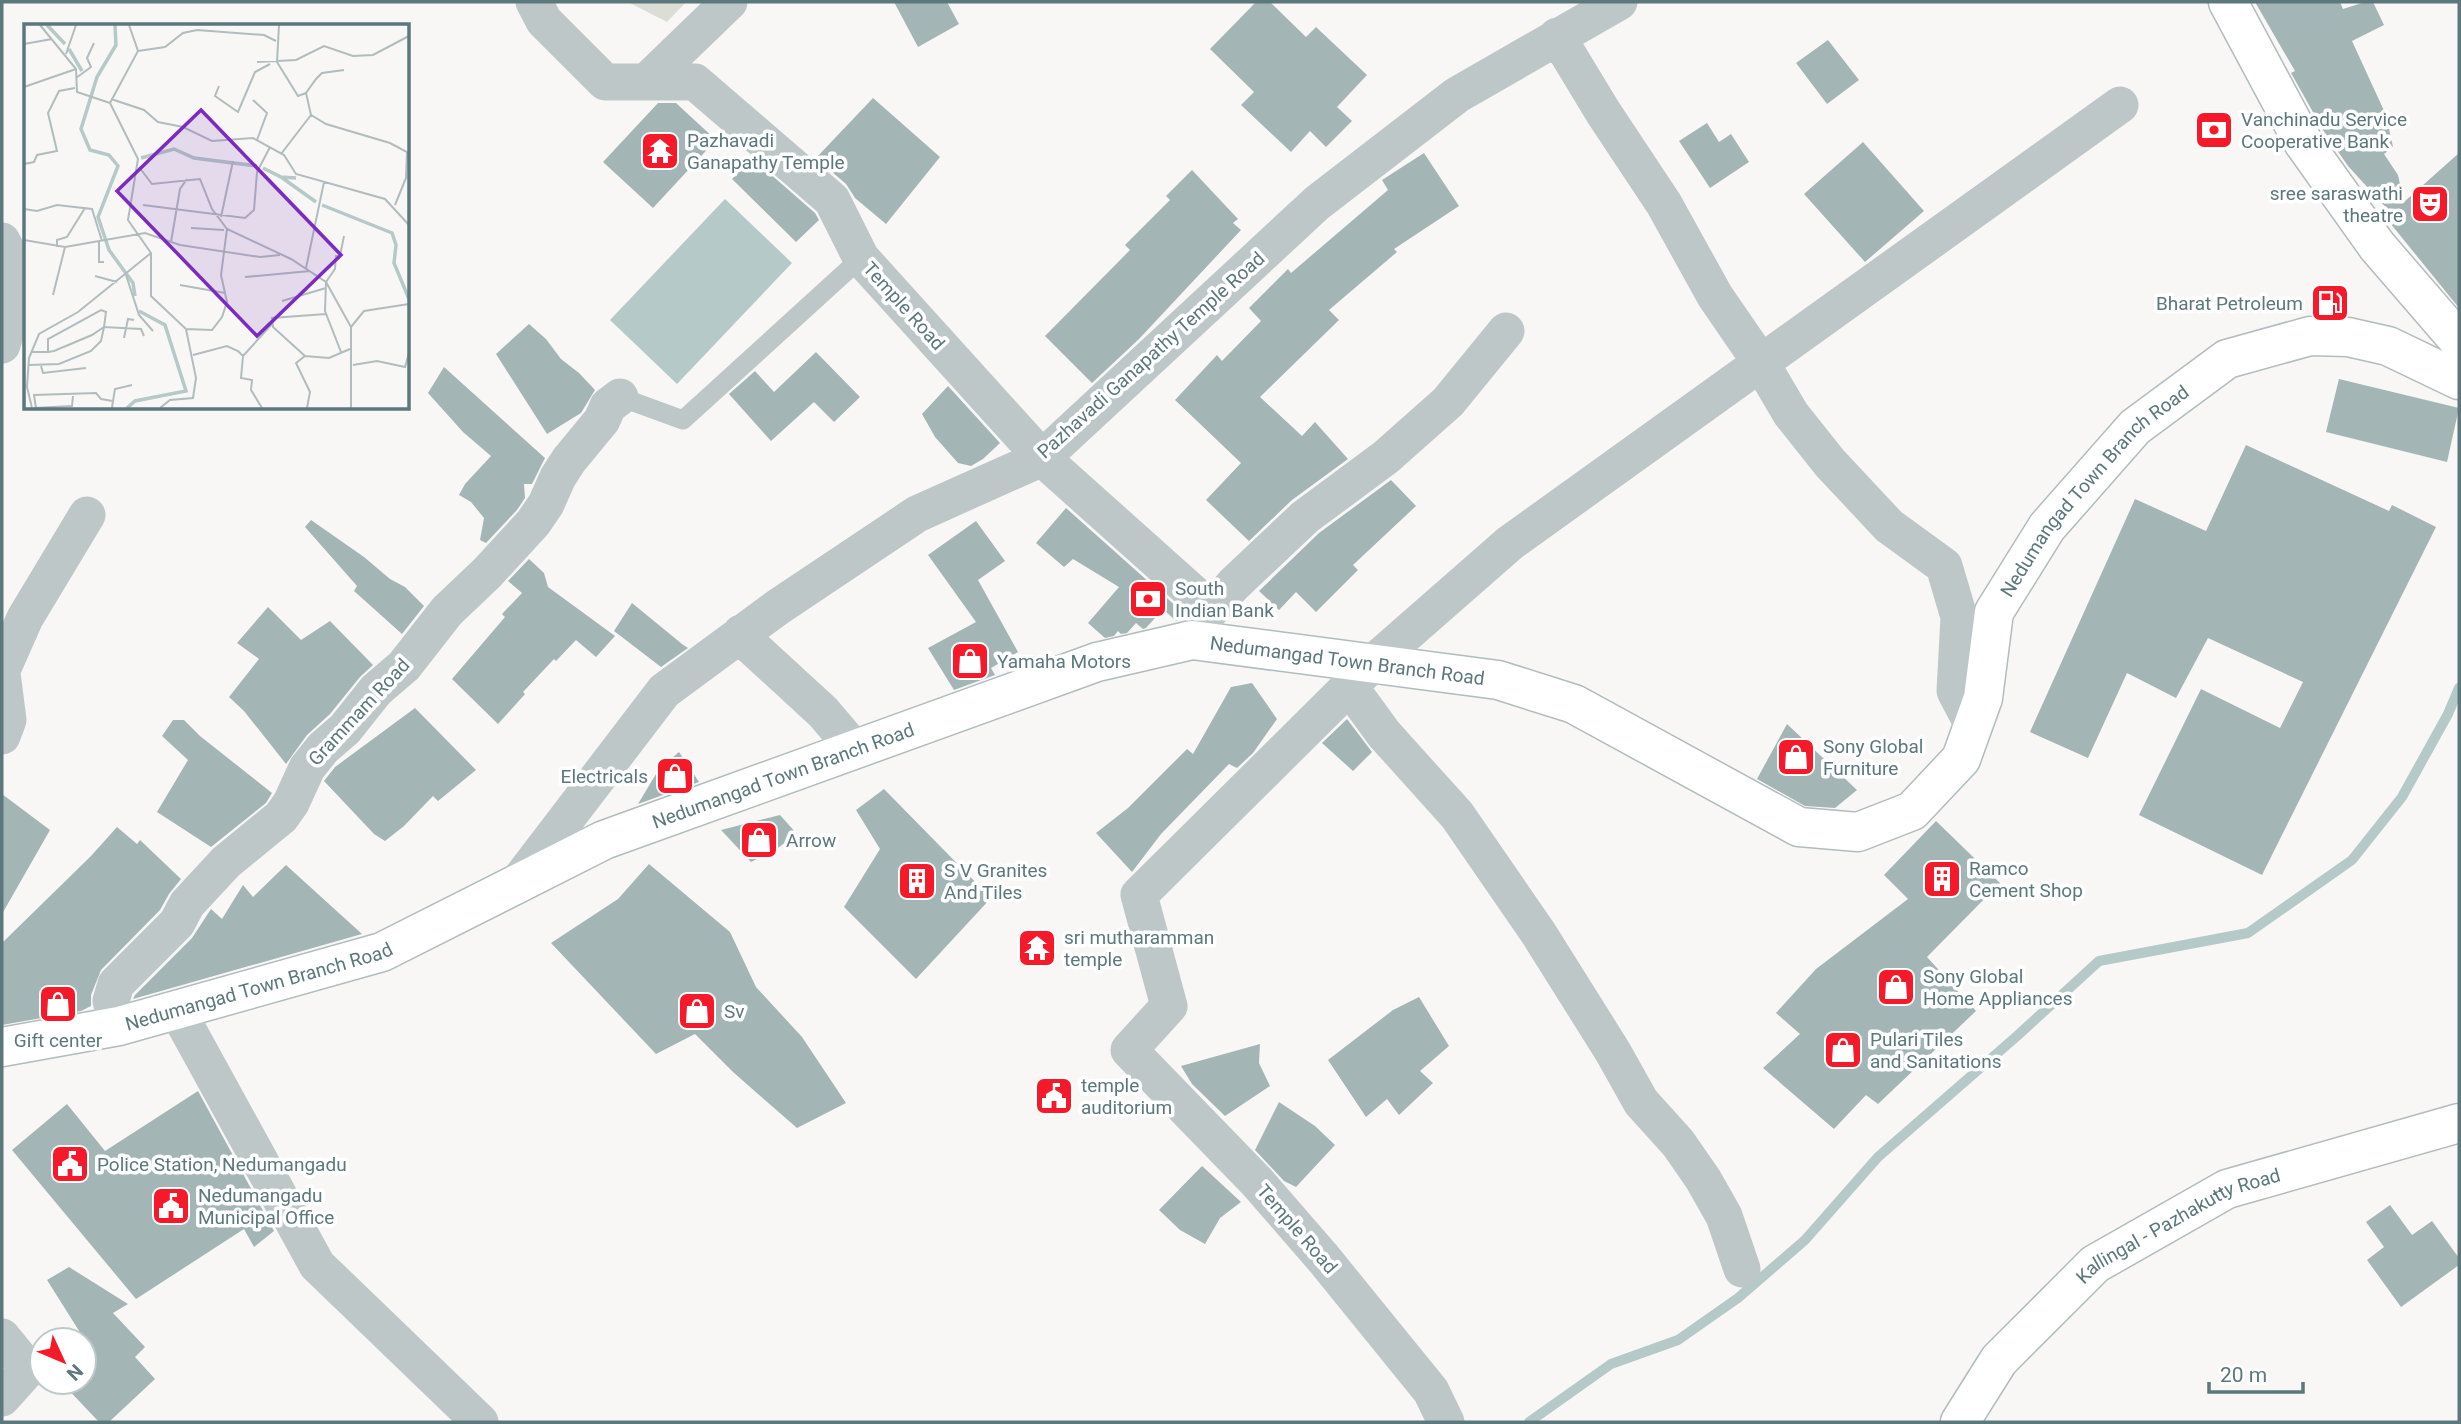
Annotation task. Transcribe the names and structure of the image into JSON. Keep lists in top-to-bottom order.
{
  "streets": {
    "main road": ["Nedumangad Town Branch Road", "Kallingal - Pazhakutty Road"],
    "street": ["Temple Road", "Pazhavadi Ganapathy Temple Road", "Grammam Road"]
  },
  "crossings": [
    ["Temple Road", "Pazhavadi Ganapathy Temple Road"],
    ["Temple Road", "Nedumangad Town Branch Road"],
    ["Pazhavadi Ganapathy Temple Road", "Nedumangad Town Branch Road"],
    ["Nedumangad Town Branch Road", "Grammam Road"]
  ],
  "places": {
    "bank": ["Vanchinadu Service Cooperative Bank", "South Indian Bank"],
    "temple": ["Pazhavadi Ganapathy Temple", "sri mutharamman temple"],
    "theatre": ["sree saraswathi theatre"],
    "fuel station": ["Bharat Petroleum"],
    "shop": [
      "Yamaha Motors",
      "Sony Global Furniture",
      "Electricals",
      "Arrow",
      "Sony Global Home Appliances",
      "Gift center",
      "Sv",
      "Pulari Tiles and Sanitations"
    ],
    "building": ["Ramco Cement Shop", "S V Granites And Tiles"],
    "public building": ["temple auditorium", "Police Station, Nedumangadu", "Nedumangadu Municipal Office"]
  },
  "scale_bar": "20 m",
  "north": "bottom right"
}
